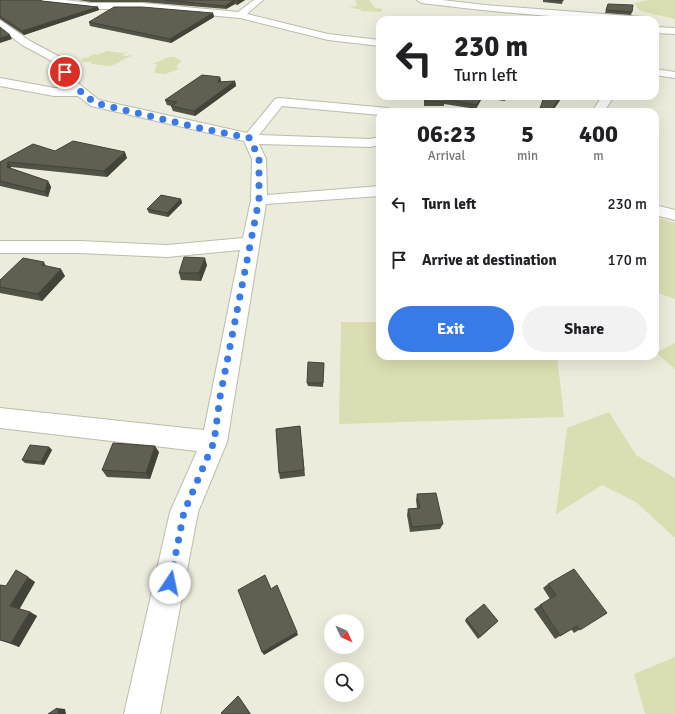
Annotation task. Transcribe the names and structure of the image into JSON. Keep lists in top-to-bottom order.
{
  "north": "bottom right",
  "page": {
    "turn": ["230 m", "Turn left"],
    "eta": [
      "06:23",
      "Arrival",
      "5",
      "min",
      "400",
      "m"
    ],
    "list": [
      {
        "name": "Turn left",
        "value": "230 m"
      },
      {
        "name": "Arrive at destination",
        "value": "170 m"
      }
    ],
    "buttons": ["Exit", "Share"]
  }
}
